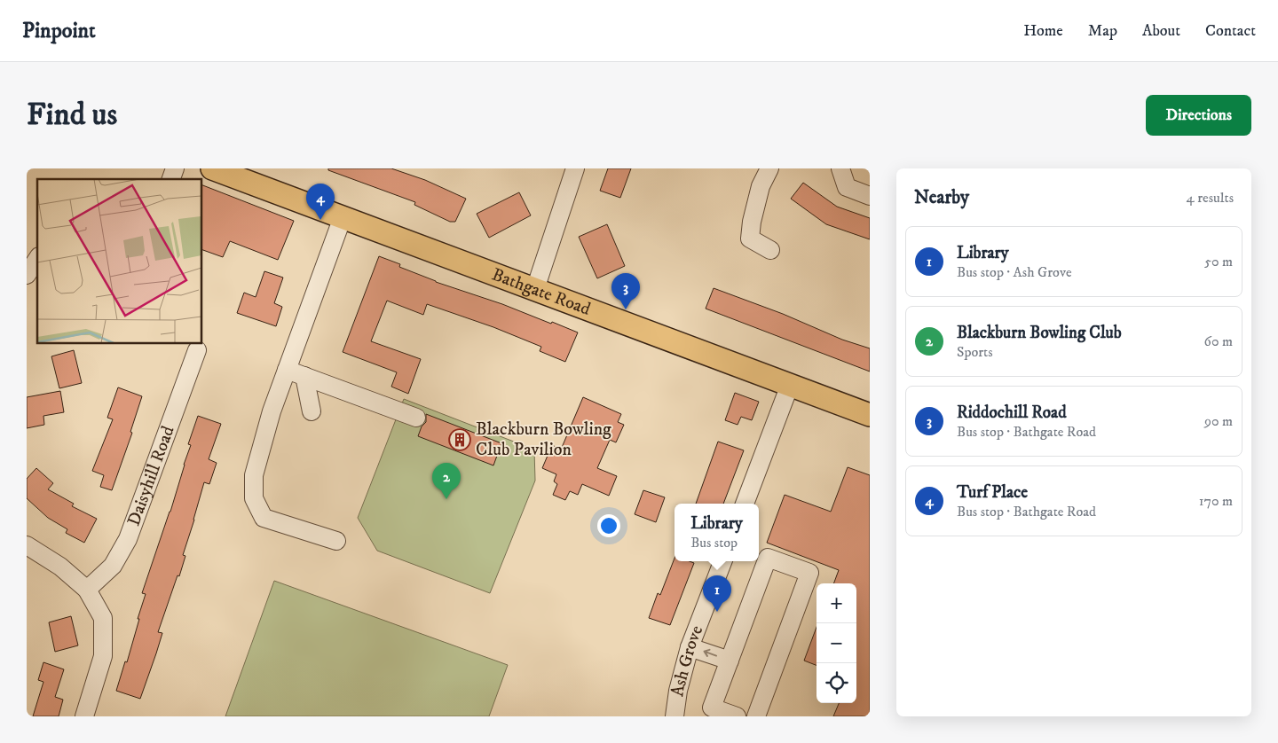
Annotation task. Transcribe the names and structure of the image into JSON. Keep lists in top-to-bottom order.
{
  "streets": {
    "main road": ["Bathgate Road"],
    "street": ["Daisyhill Road", "Ash Grove"]
  },
  "places": {
    "building": ["Blackburn Bowling Club Pavilion"]
  },
  "page": {
    "header": "Pinpoint",
    "nav": [
      "Home",
      "Map",
      "About",
      "Contact"
    ],
    "buttons": "Directions",
    "title": "Find us",
    "heading": ["Nearby", "4 results"],
    "pins": [
      "4",
      "3",
      "2",
      "1"
    ],
    "list": [
      {
        "mark": "1",
        "name": "Library",
        "note": "Bus stop · Ash Grove",
        "value": "50 m"
      },
      {
        "mark": "2",
        "name": "Blackburn Bowling Club",
        "note": "Sports",
        "value": "60 m"
      },
      {
        "mark": "3",
        "name": "Riddochill Road",
        "note": "Bus stop · Bathgate Road",
        "value": "90 m"
      },
      {
        "mark": "4",
        "name": "Turf Place",
        "note": "Bus stop · Bathgate Road",
        "value": "170 m"
      }
    ],
    "popup": ["Library", "Bus stop"],
    "map_buttons": ["+", "−"]
  }
}
